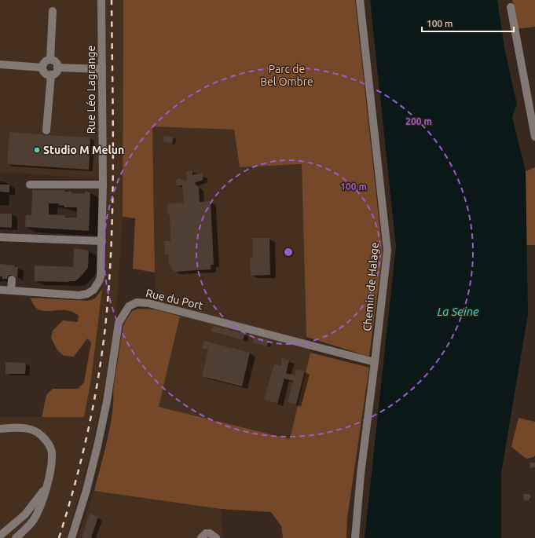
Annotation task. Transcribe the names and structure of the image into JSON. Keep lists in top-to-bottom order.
{
  "streets": {
    "street": ["Rue Léo Lagrange", "Chemin de Halage", "Rue du Port"]
  },
  "crossings": [
    ["Chemin de Halage", "Rue du Port"]
  ],
  "water": ["La Seine"],
  "parks": ["Parc de Bel Ombre"],
  "places": ["Studio M Melun"],
  "scale_bar": "100 m",
  "rings": ["200 m", "100 m"]
}
